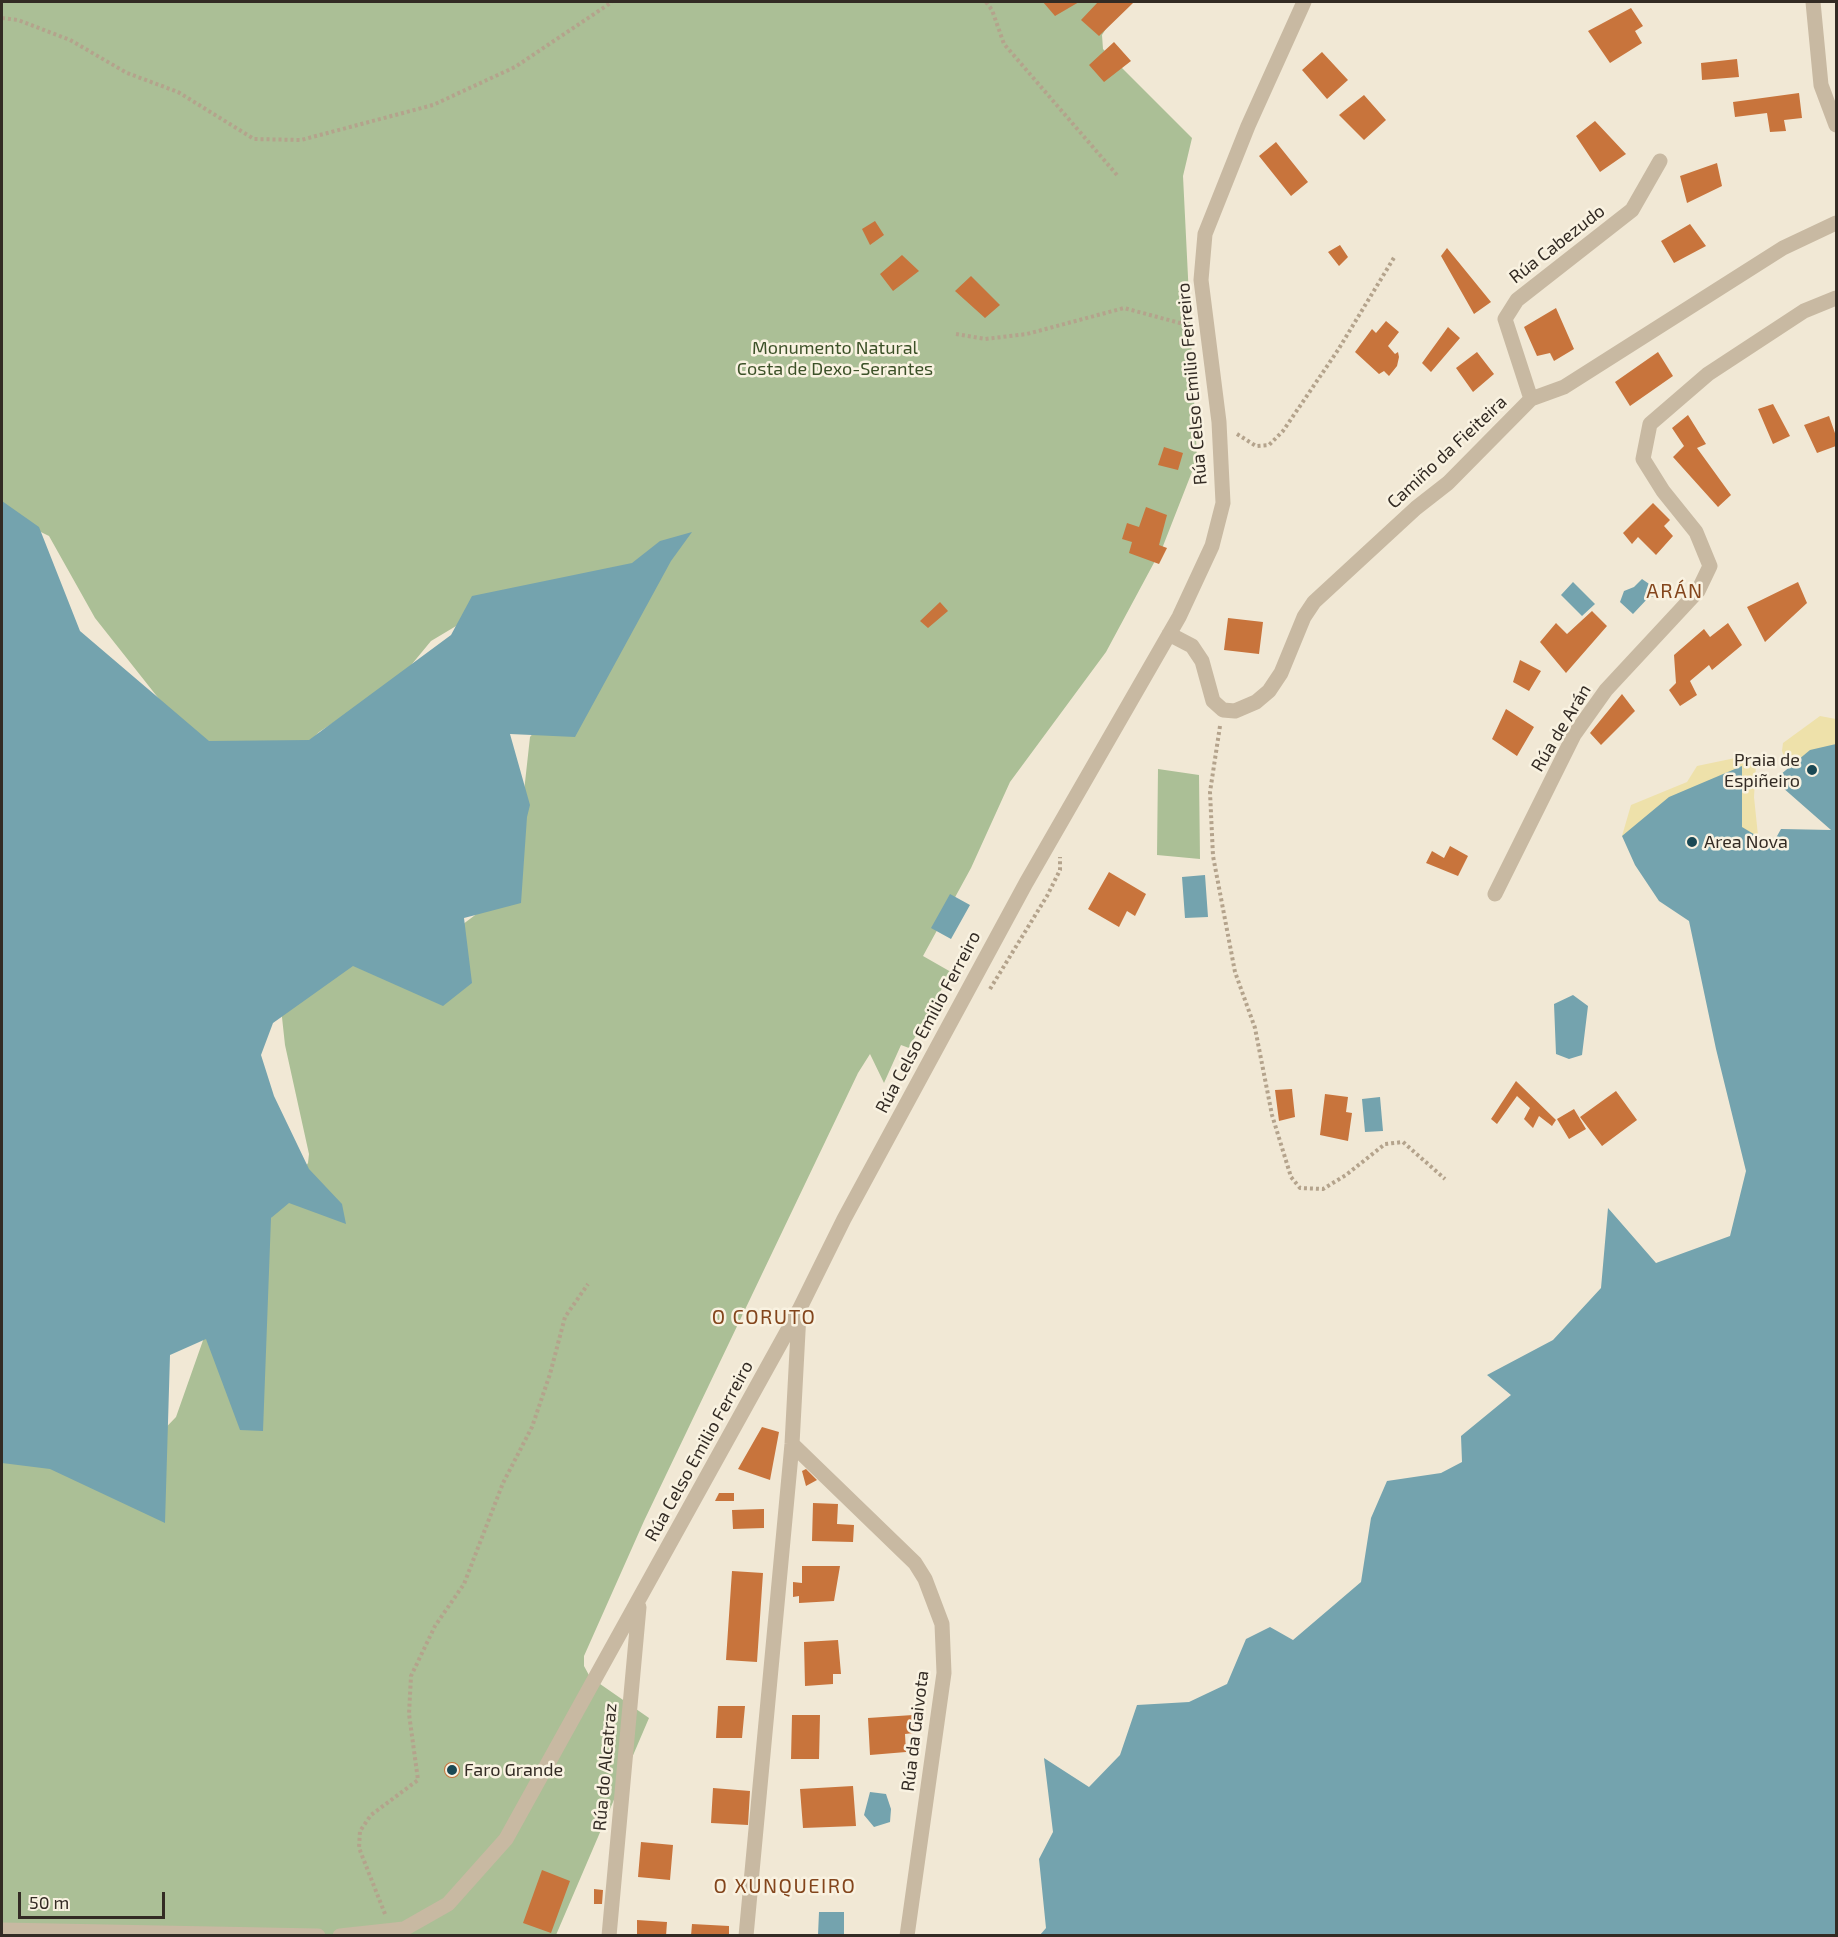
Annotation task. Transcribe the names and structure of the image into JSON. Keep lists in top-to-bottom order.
{
  "streets": {
    "street": [
      "Rúa Cabezudo",
      "Rúa Celso Emilio Ferreiro",
      "Camiño da Fieiteira",
      "Rúa de Arán",
      "Rúa da Gaivota",
      "Rúa do Alcatraz"
    ]
  },
  "crossings": [
    ["Rúa Cabezudo", "Camiño da Fieiteira"],
    ["Rúa Celso Emilio Ferreiro", "Rúa do Alcatraz"]
  ],
  "districts": ["ARÁN", "O CORUTO", "O XUNQUEIRO"],
  "parks": ["Monumento Natural Costa de Dexo-Serantes"],
  "places": ["Praia de Espiñeiro", "Area Nova", "Faro Grande"],
  "scale_bar": "50 m"
}
